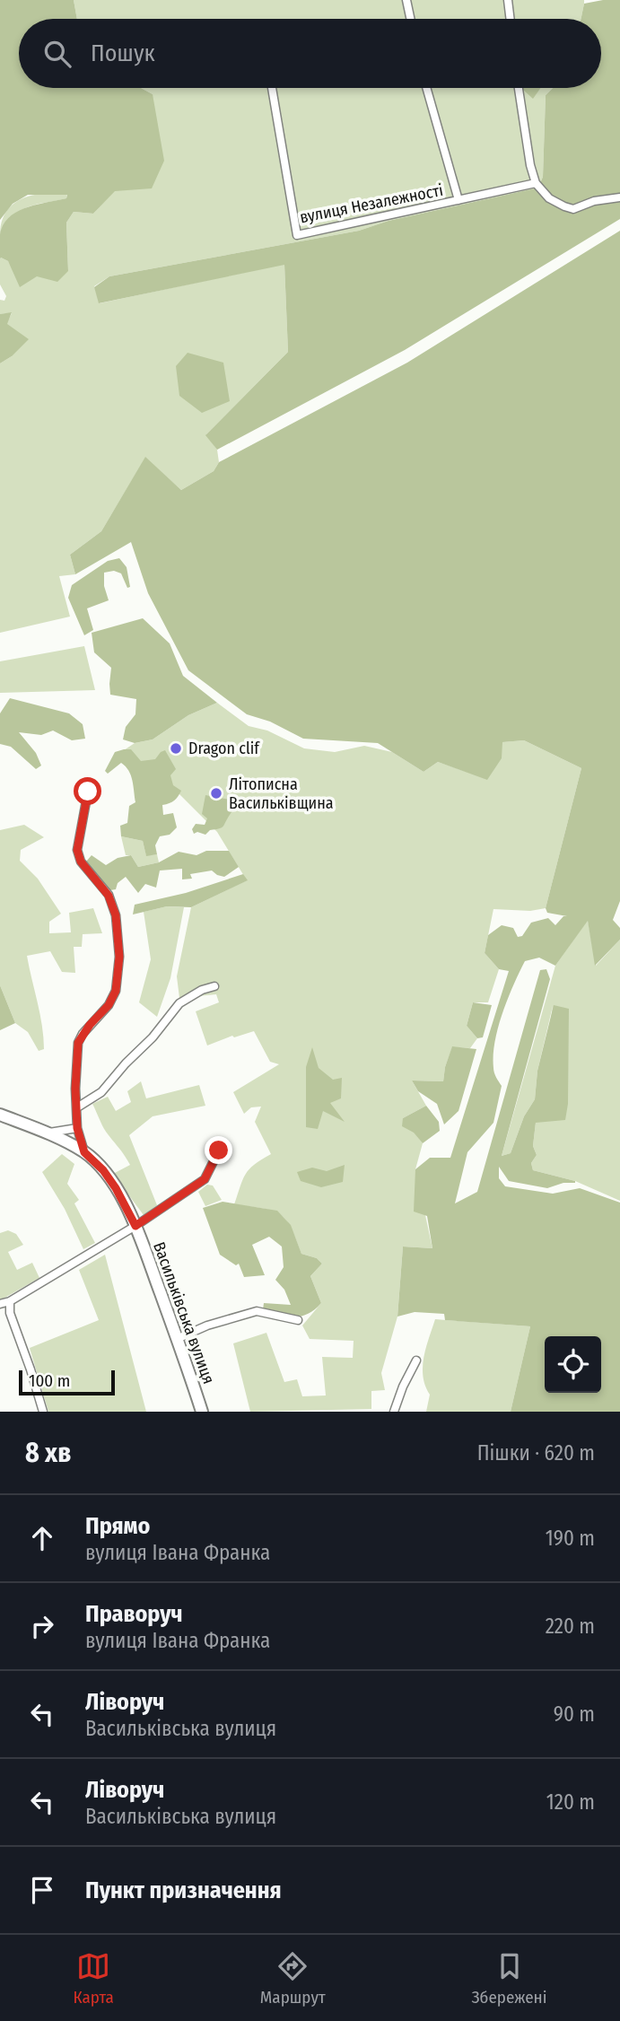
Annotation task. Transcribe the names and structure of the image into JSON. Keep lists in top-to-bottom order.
{
  "streets": {
    "street": ["вулиця Незалежності", "Васильківська вулиця"]
  },
  "places": ["Dragon clif", "Літописна Васильківщина"],
  "scale_bar": "100 m",
  "page": {
    "search": "Пошук",
    "scale": "100 m",
    "heading": ["8 хв", "Пішки · 620 m"],
    "list": [
      ["Прямо", "вулиця Івана Франка", "190 m"],
      ["Праворуч", "вулиця Івана Франка", "220 m"],
      ["Ліворуч", "Васильківська вулиця", "90 m"],
      ["Ліворуч", "Васильківська вулиця", "120 m"],
      "Пункт призначення"
    ],
    "nav": ["Карта", "Маршрут", "Збережені"]
  }
}
